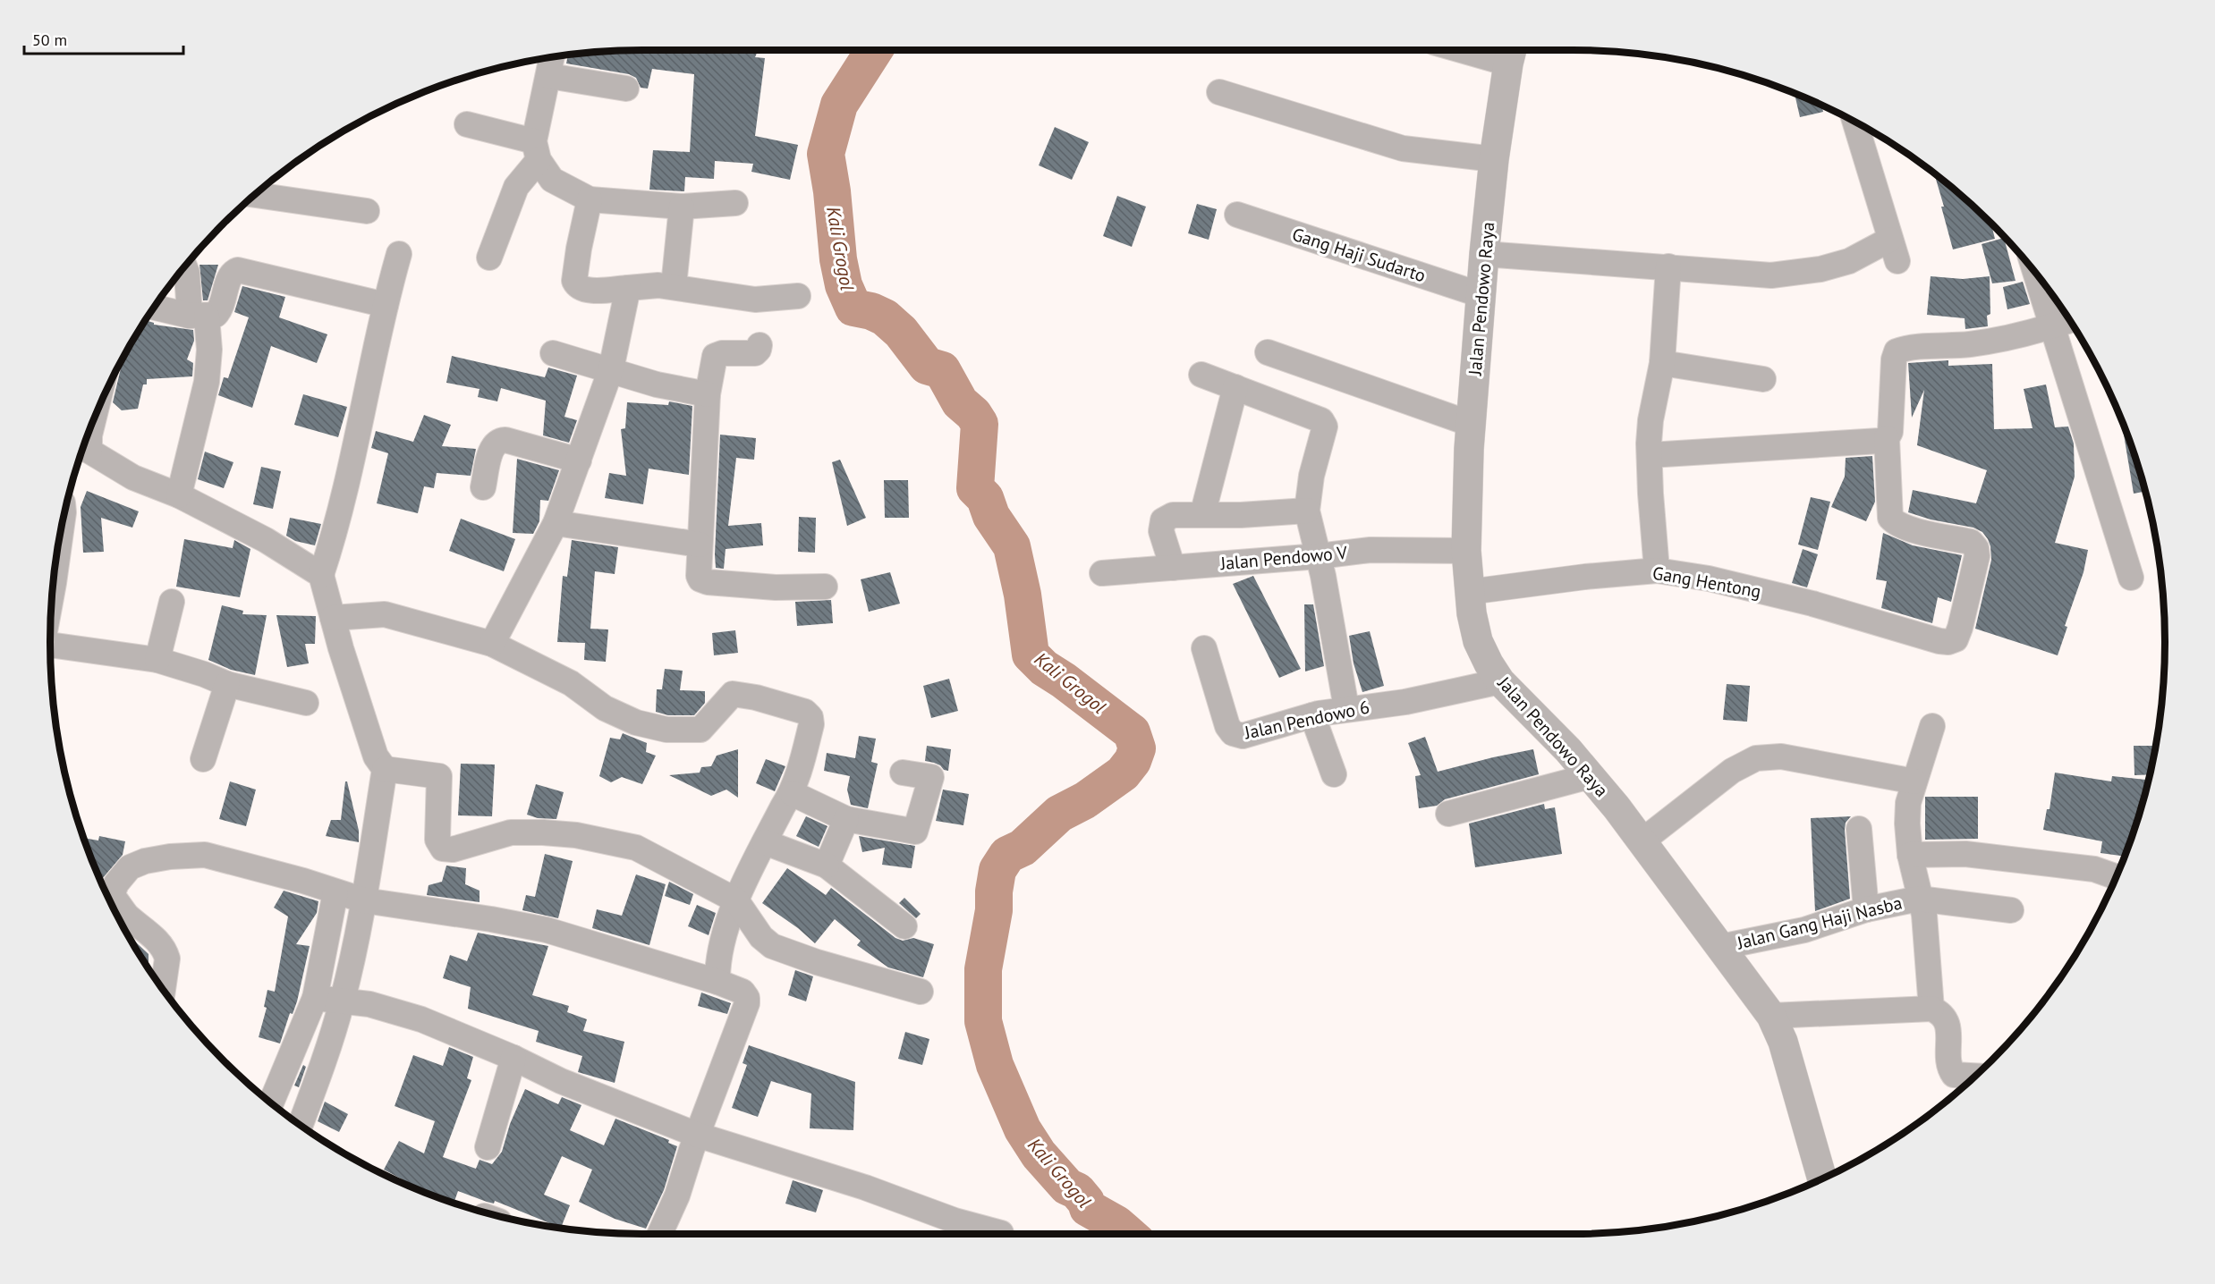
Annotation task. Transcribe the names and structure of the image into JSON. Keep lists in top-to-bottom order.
{
  "streets": {
    "street": [
      "Gang Haji Sudarto",
      "Jalan Pendowo Raya",
      "Jalan Pendowo V",
      "Gang Hentong",
      "Jalan Pendowo 6",
      "Jalan Gang Haji Nasba"
    ]
  },
  "crossings": [
    ["Gang Haji Sudarto", "Jalan Pendowo Raya"],
    ["Jalan Pendowo Raya", "Jalan Pendowo V"],
    ["Jalan Pendowo Raya", "Gang Hentong"],
    ["Jalan Pendowo Raya", "Jalan Pendowo 6"],
    ["Jalan Pendowo Raya", "Jalan Gang Haji Nasba"]
  ],
  "water": ["Kali Grogol"],
  "scale_bar": "50 m"
}
